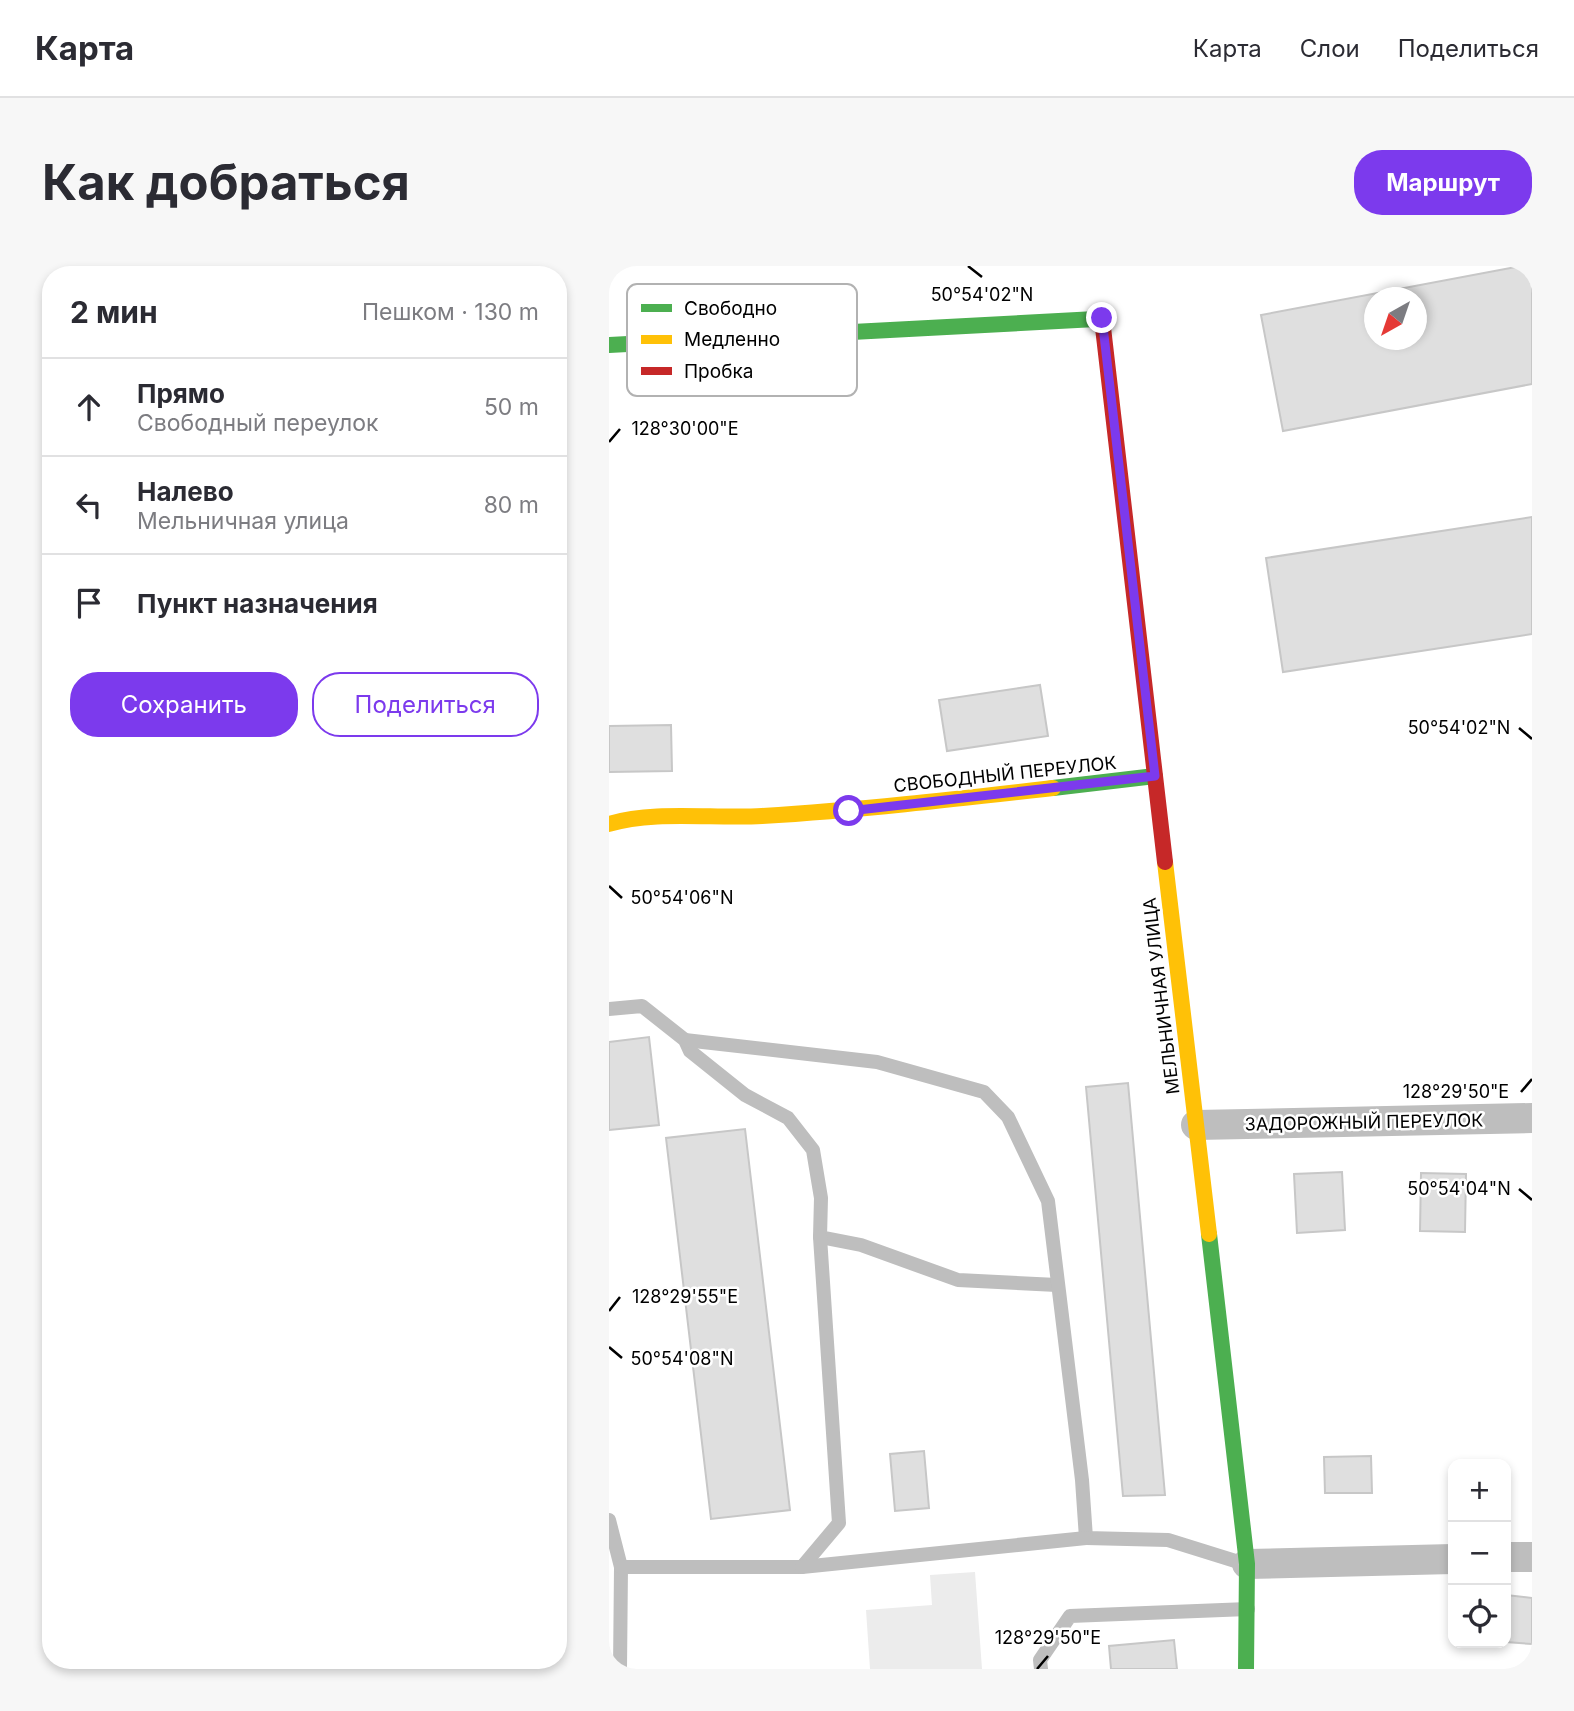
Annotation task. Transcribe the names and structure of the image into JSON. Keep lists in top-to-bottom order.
{
  "streets": {
    "street": ["СВОБОДНЫЙ ПЕРЕУЛОК", "МЕЛЬНИЧНАЯ УЛИЦА", "ЗАДОРОЖНЫЙ ПЕРЕУЛОК"]
  },
  "crossings": [
    ["СВОБОДНЫЙ ПЕРЕУЛОК", "МЕЛЬНИЧНАЯ УЛИЦА"],
    ["МЕЛЬНИЧНАЯ УЛИЦА", "ЗАДОРОЖНЫЙ ПЕРЕУЛОК"]
  ],
  "legend": ["Свободно", "Медленно", "Пробка"],
  "north": "bottom left",
  "page": {
    "header": "Карта",
    "nav": ["Карта", "Слои", "Поделиться"],
    "buttons": [
      "Маршрут",
      ["Сохранить", "Поделиться"]
    ],
    "title": "Как добраться",
    "heading": ["2 мин", "Пешком · 130 m"],
    "list": [
      ["Прямо", "Свободный переулок", "50 m"],
      ["Налево", "Мельничная улица", "80 m"],
      "Пункт назначения"
    ],
    "map_buttons": ["+", "−"]
  },
  "coordinates": [
    "50°54'02\"N",
    "128°30'00\"E",
    "50°54'06\"N",
    "128°29'50\"E",
    "50°54'04\"N",
    "128°29'55\"E",
    "50°54'08\"N"
  ]
}
